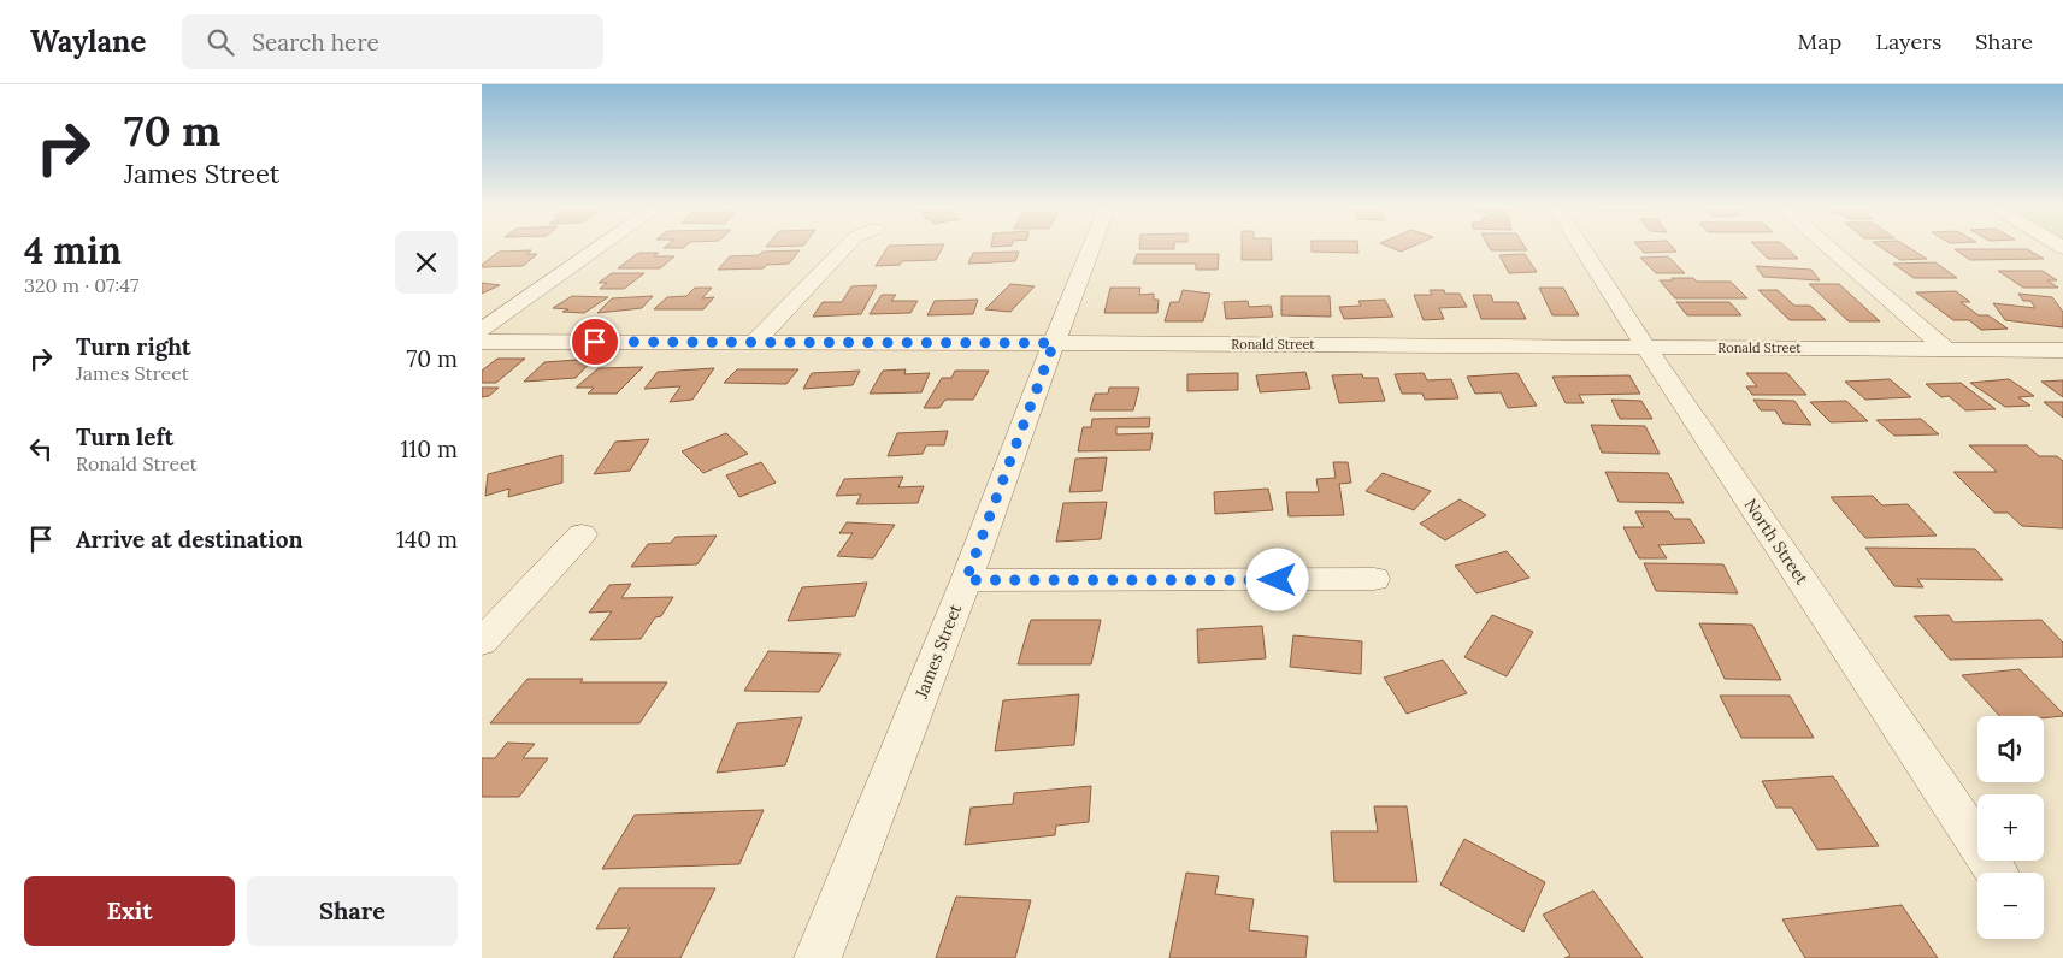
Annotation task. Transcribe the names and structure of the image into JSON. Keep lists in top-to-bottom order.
{
  "streets": {
    "street": ["Ronald Street", "North Street", "James Street"]
  },
  "crossings": [
    ["Ronald Street", "North Street"],
    ["Ronald Street", "James Street"]
  ],
  "page": {
    "header": "Waylane",
    "search": "Search here",
    "nav": ["Map", "Layers", "Share"],
    "turn": ["70 m", "James Street"],
    "heading": ["4 min", "320 m · 07:47"],
    "list": [
      {
        "name": "Turn right",
        "note": "James Street",
        "value": "70 m"
      },
      {
        "name": "Turn left",
        "note": "Ronald Street",
        "value": "110 m"
      },
      {
        "name": "Arrive at destination",
        "value": "140 m"
      }
    ],
    "map_buttons": ["+", "−"],
    "buttons": ["Exit", "Share"]
  }
}
